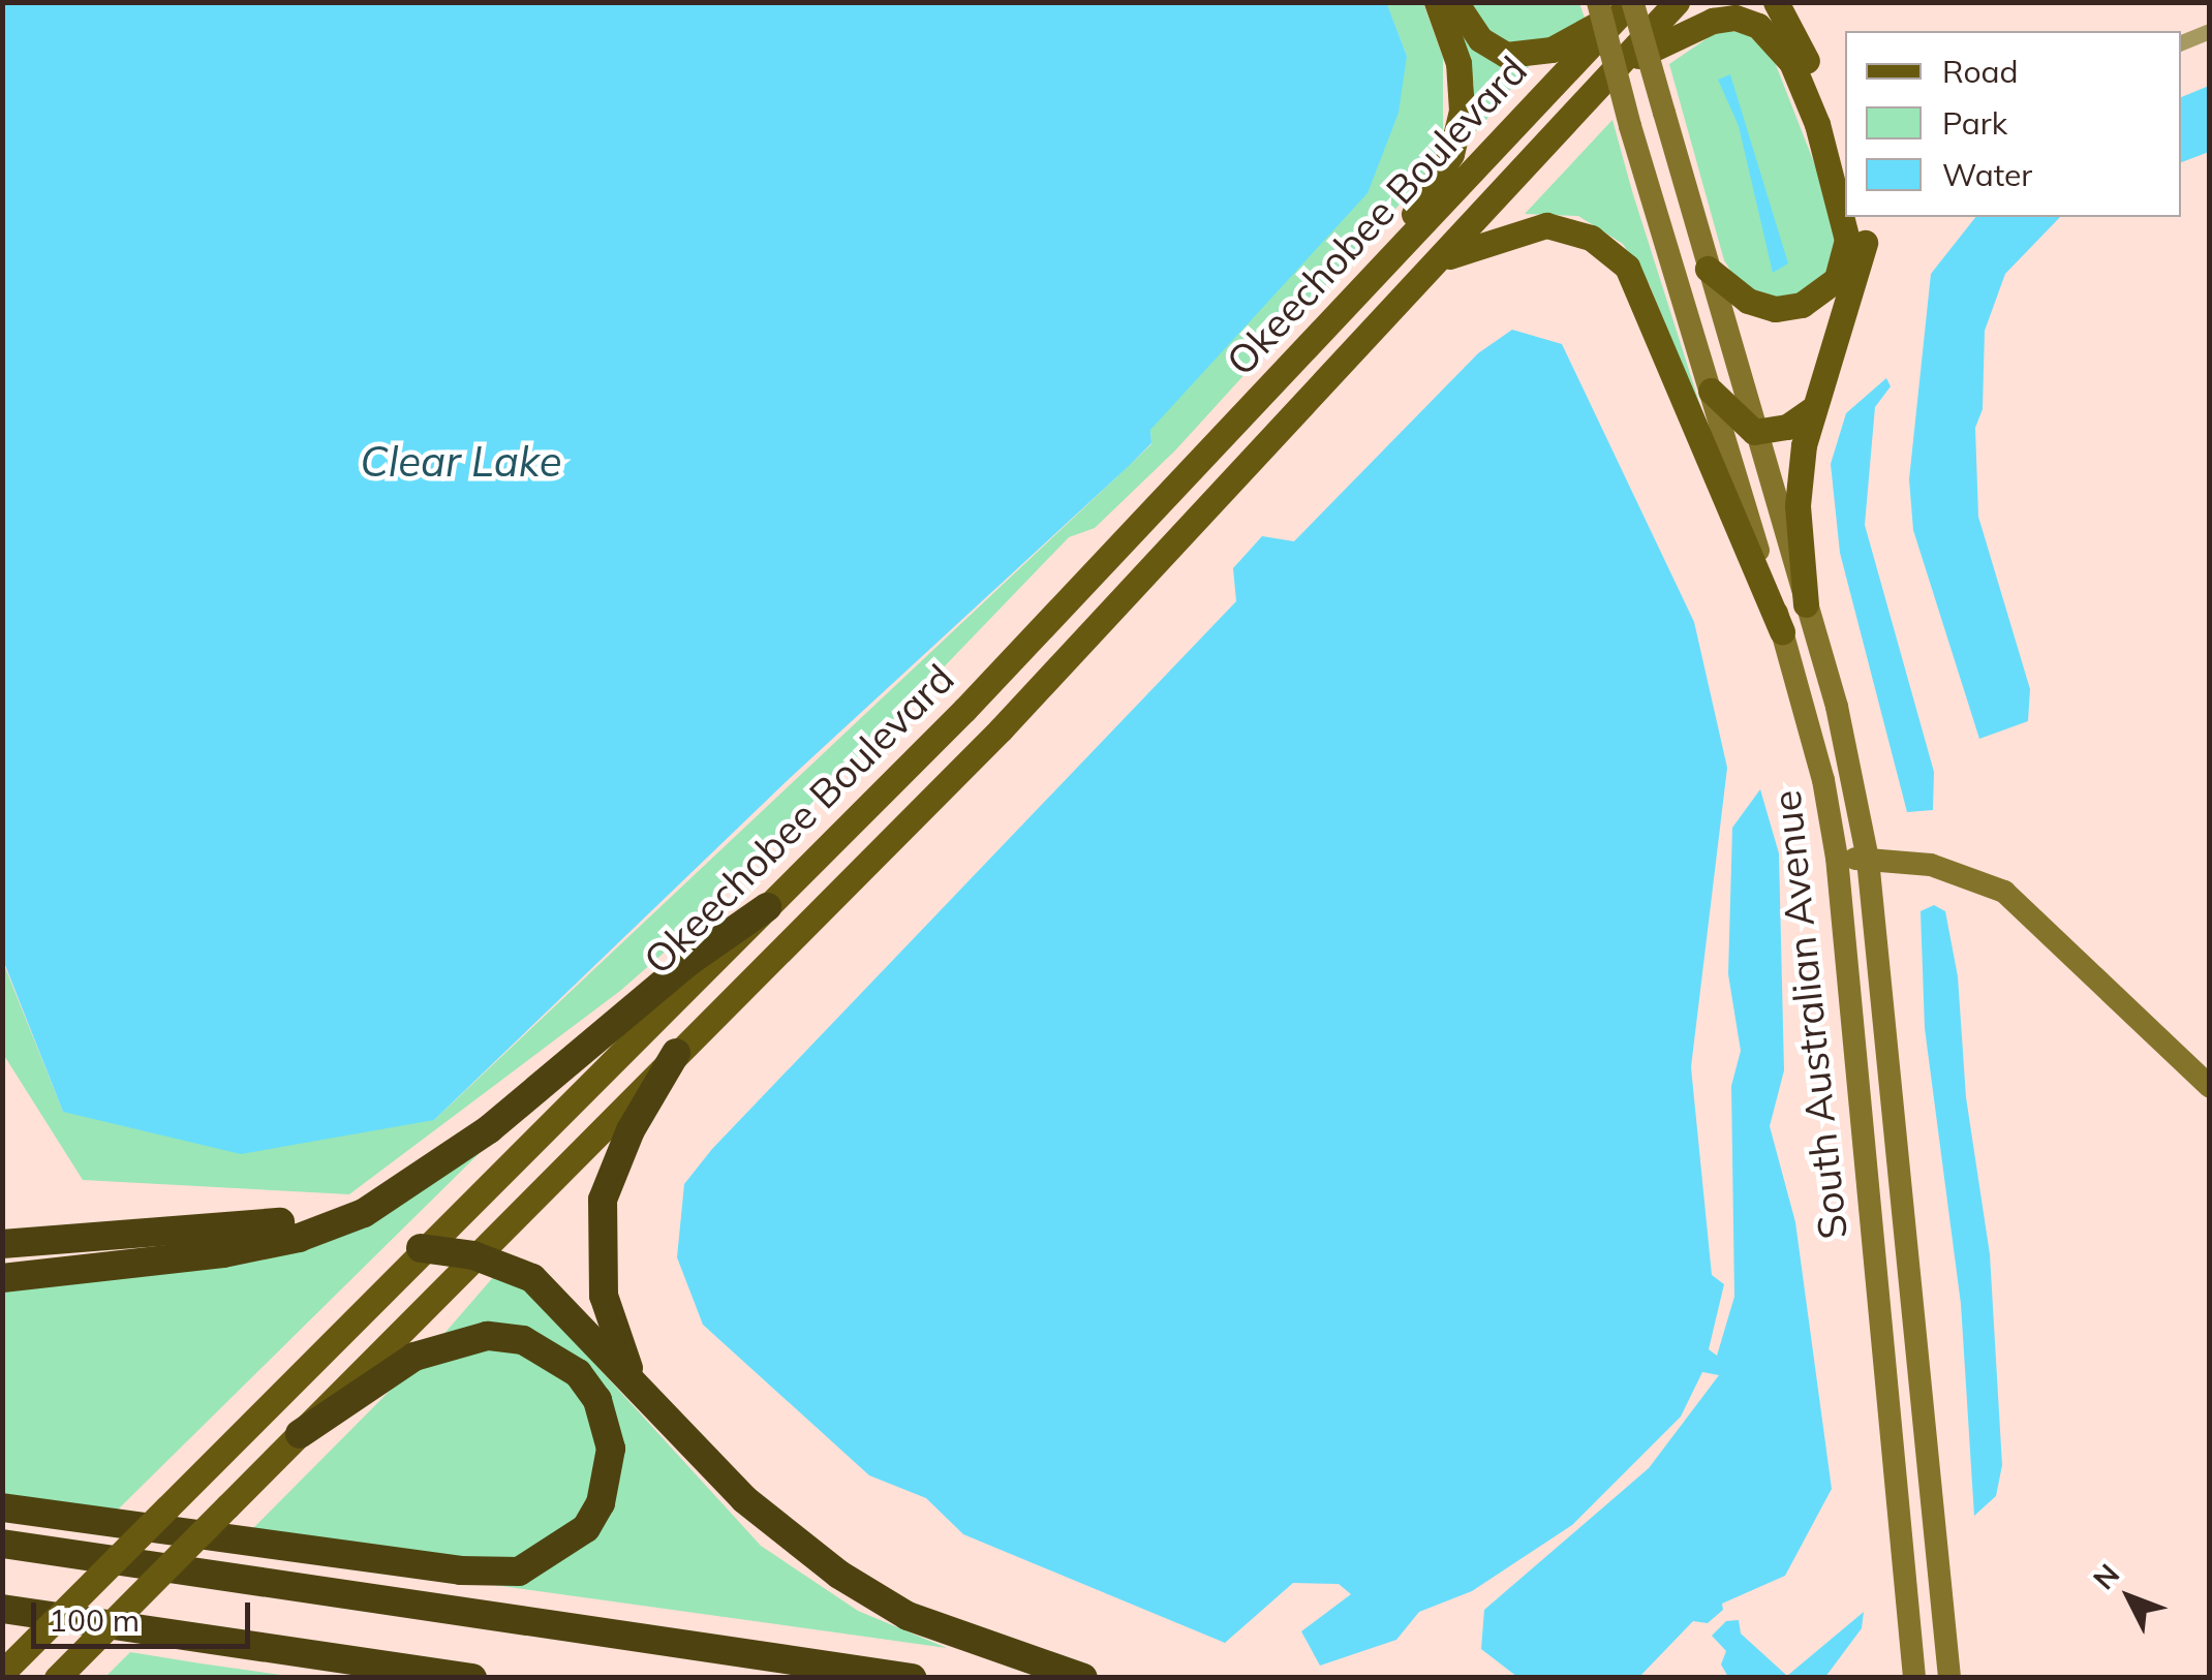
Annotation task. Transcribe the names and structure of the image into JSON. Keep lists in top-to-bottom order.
{
  "streets": {
    "main road": ["Okeechobee Boulevard", "South Australian Avenue"]
  },
  "crossings": [
    ["Okeechobee Boulevard", "South Australian Avenue"]
  ],
  "water": ["Clear Lake"],
  "legend": ["Road", "Park", "Water"],
  "scale_bar": "100 m",
  "north": "top left"
}
